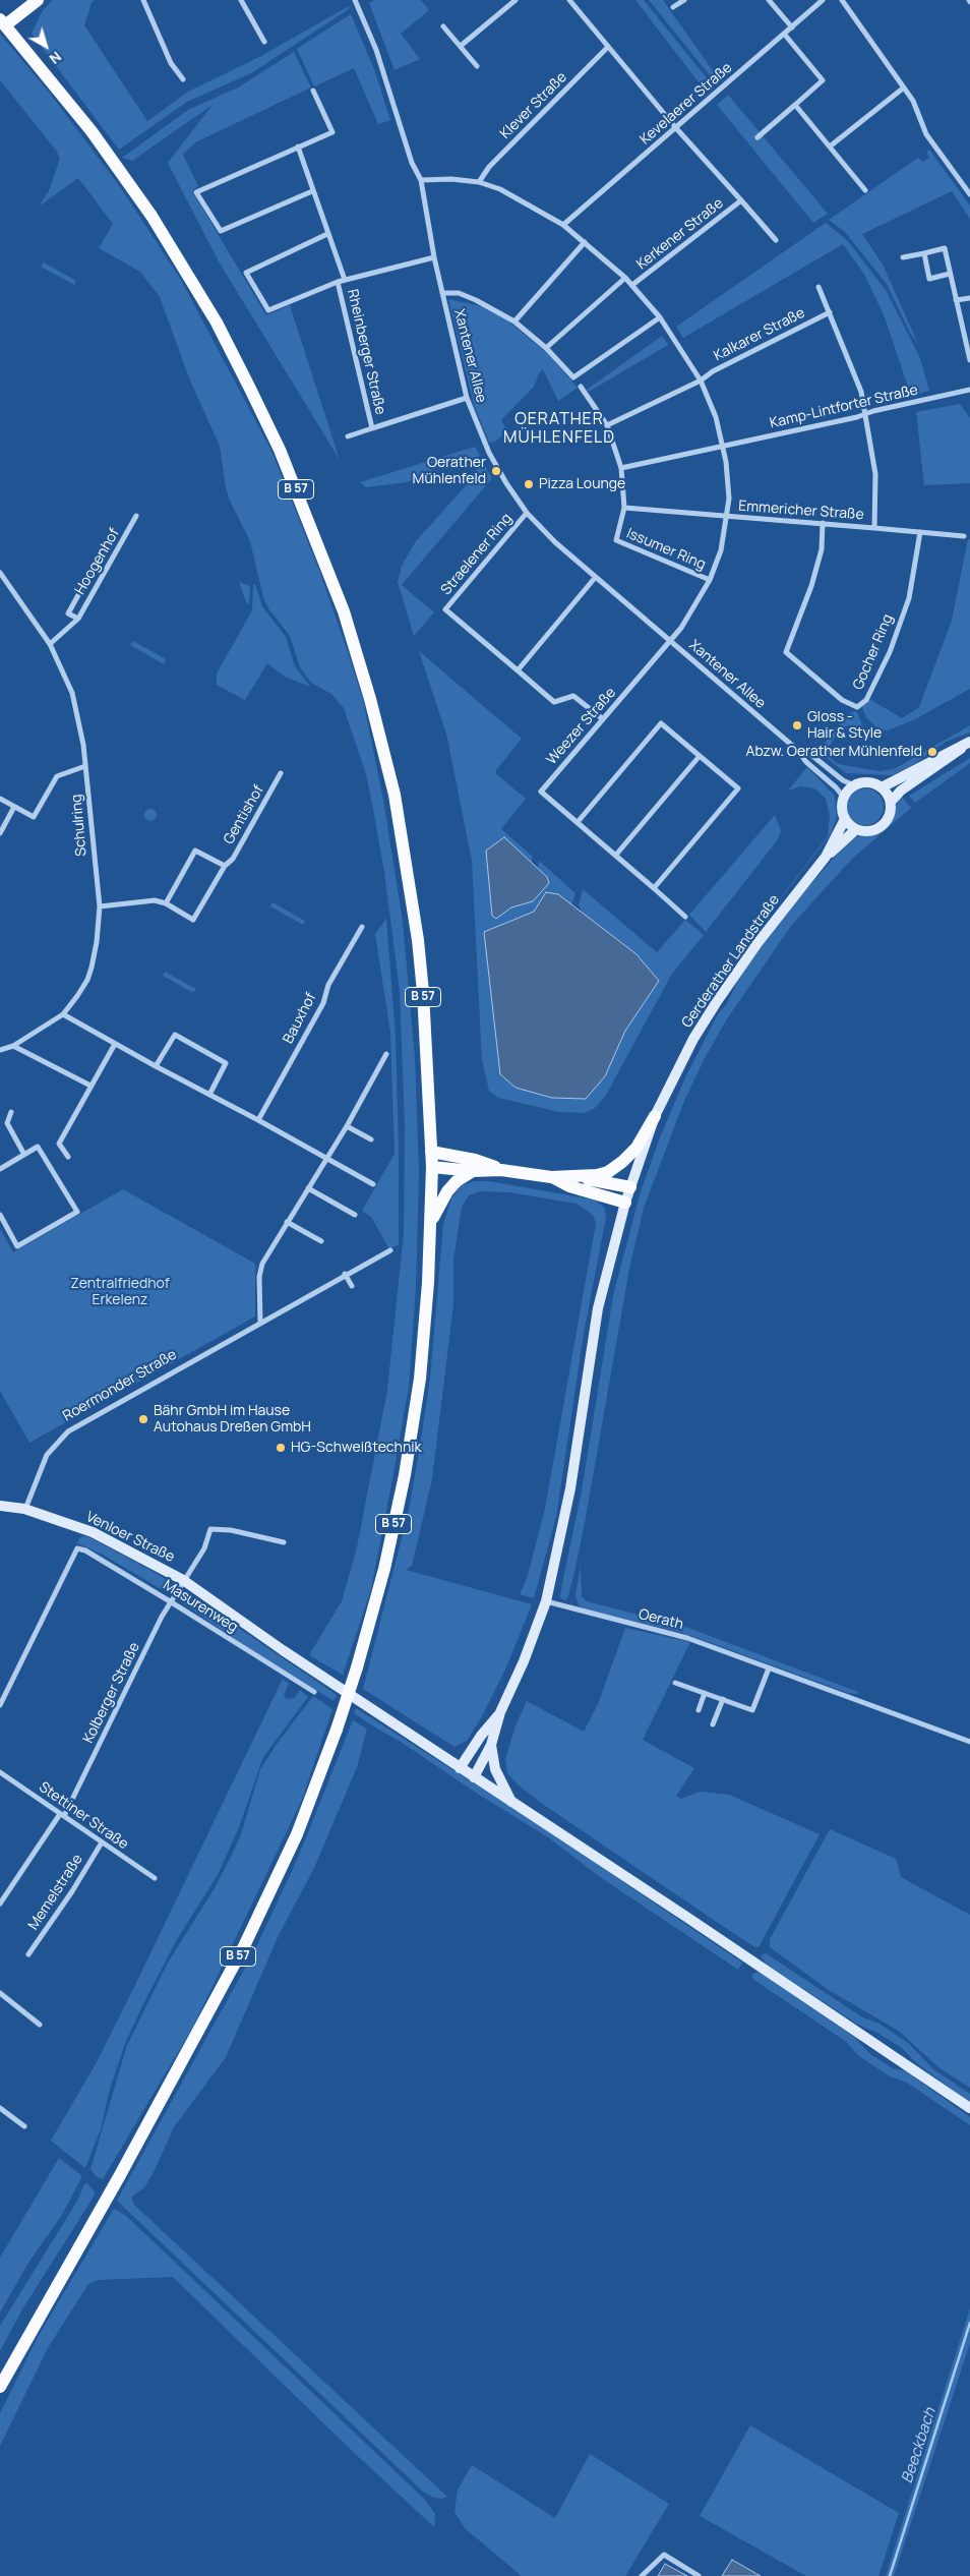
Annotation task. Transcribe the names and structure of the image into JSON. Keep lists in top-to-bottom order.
{
  "streets": {
    "main road": ["B 57", "Gerderather Landstraße", "Venloer Straße"],
    "street": [
      "Kevelaerer Straße",
      "Klever Straße",
      "Kerkener Straße",
      "Kalkarer Straße",
      "Rheinberger Straße",
      "Xantener Allee",
      "Kamp-Lintforter Straße",
      "Emmericher Straße",
      "Issumer Ring",
      "Straelener Ring",
      "Hoogenhof",
      "Gocher Ring",
      "Weezer Straße",
      "Gentishof",
      "Schulring",
      "Bauxhof",
      "Roermonder Straße",
      "Masurenweg",
      "Oerath",
      "Kolberger Straße",
      "Stettiner Straße",
      "Memelstraße"
    ]
  },
  "crossings": [
    ["Kevelaerer Straße", "Kerkener Straße"],
    ["Kevelaerer Straße", "Weezer Straße"],
    ["Klever Straße", "Weezer Straße"],
    ["Kerkener Straße", "Weezer Straße"],
    ["Kalkarer Straße", "Weezer Straße"],
    ["Rheinberger Straße", "Xantener Allee"],
    ["Xantener Allee", "Straelener Ring"],
    ["Xantener Allee", "Weezer Straße"],
    ["Xantener Allee", "Gerderather Landstraße"],
    ["Kamp-Lintforter Straße", "Emmericher Straße"],
    ["Kamp-Lintforter Straße", "Weezer Straße"],
    ["Emmericher Straße", "Issumer Ring"],
    ["Emmericher Straße", "Gocher Ring"],
    ["Emmericher Straße", "Weezer Straße"],
    ["Issumer Ring", "Weezer Straße"],
    ["Straelener Ring", "Weezer Straße"],
    ["Hoogenhof", "Schulring"],
    ["Gentishof", "Schulring"],
    ["Gerderather Landstraße", "Oerath"],
    ["Roermonder Straße", "Venloer Straße"],
    ["Venloer Straße", "Kolberger Straße"],
    ["Masurenweg", "Kolberger Straße"],
    ["Kolberger Straße", "Stettiner Straße"],
    ["Stettiner Straße", "Memelstraße"]
  ],
  "districts": ["OERATHER MÜHLENFELD"],
  "water": ["Beeckbach"],
  "parks": ["Zentralfriedhof Erkelenz"],
  "places": [
    "Oerather Mühlenfeld",
    "Pizza Lounge",
    "Gloss - Hair & Style",
    "Abzw. Oerather Mühlenfeld",
    "Bähr GmbH im Hause Autohaus Dreßen GmbH",
    "HG-Schweißtechnik"
  ],
  "north": "bottom right"
}
